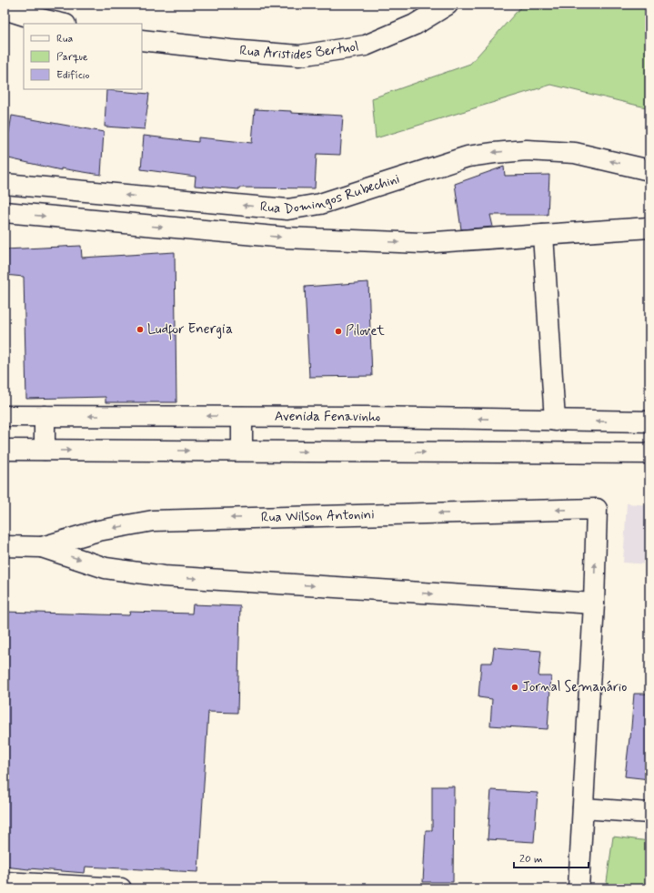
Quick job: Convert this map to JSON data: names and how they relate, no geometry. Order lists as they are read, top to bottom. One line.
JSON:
{"streets":{"street":["Rua Aristides Bertuol","Rua Domingos Rubechini","Avenida Fenavinho","Rua Wilson Antonini"]},"places":["Ludfor Energia","Pilovet","Jornal Semanário"],"legend":["Rua","Parque","Edifício"],"scale_bar":"20 m"}
